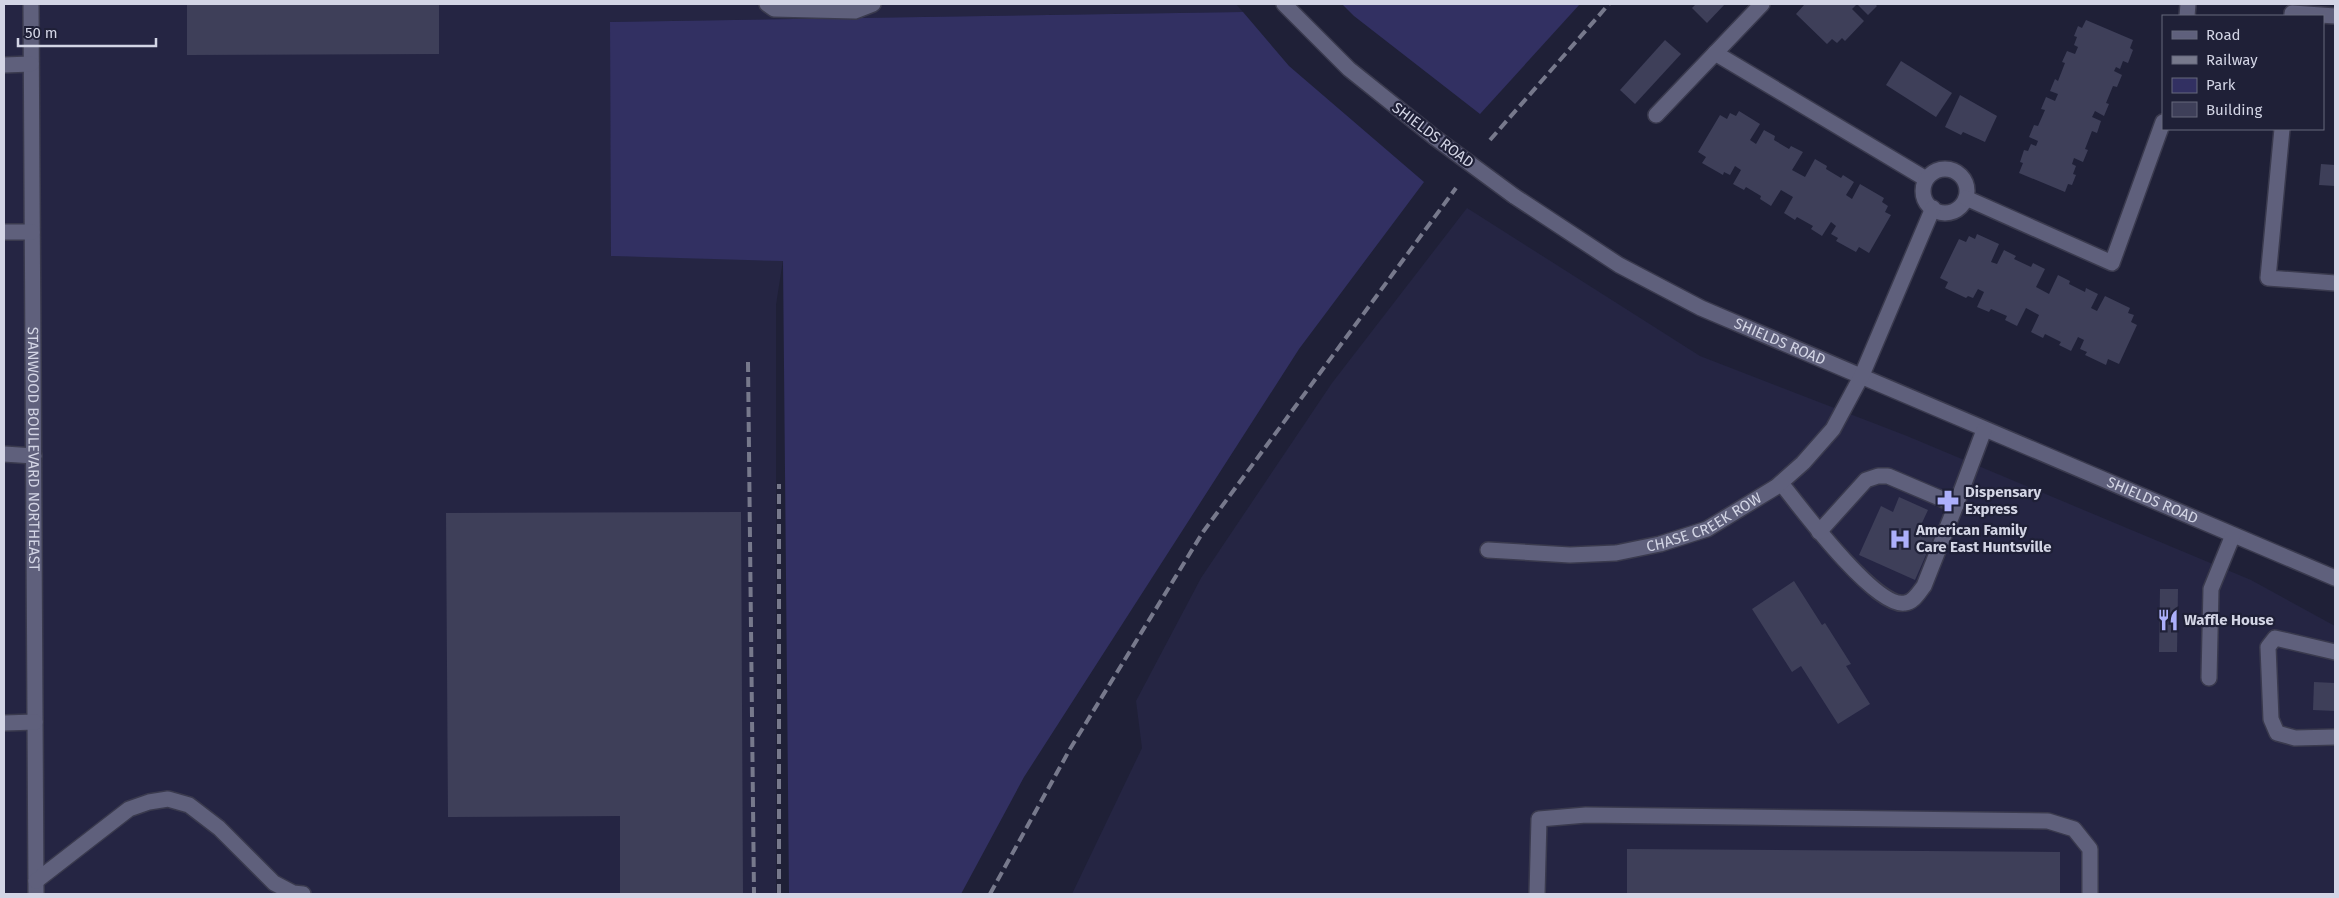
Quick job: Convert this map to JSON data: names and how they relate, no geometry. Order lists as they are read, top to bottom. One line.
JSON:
{"streets":{"street":["SHIELDS ROAD","STANWOOD BOULEVARD NORTHEAST","CHASE CREEK ROW"]},"crossings":[["SHIELDS ROAD","CHASE CREEK ROW"]],"places":{"pharmacy":["Dispensary Express"],"hospital":["American Family Care East Huntsville"],"restaurant":["Waffle House"]},"legend":["Road","Railway","Park","Building"],"scale_bar":"50 m"}
